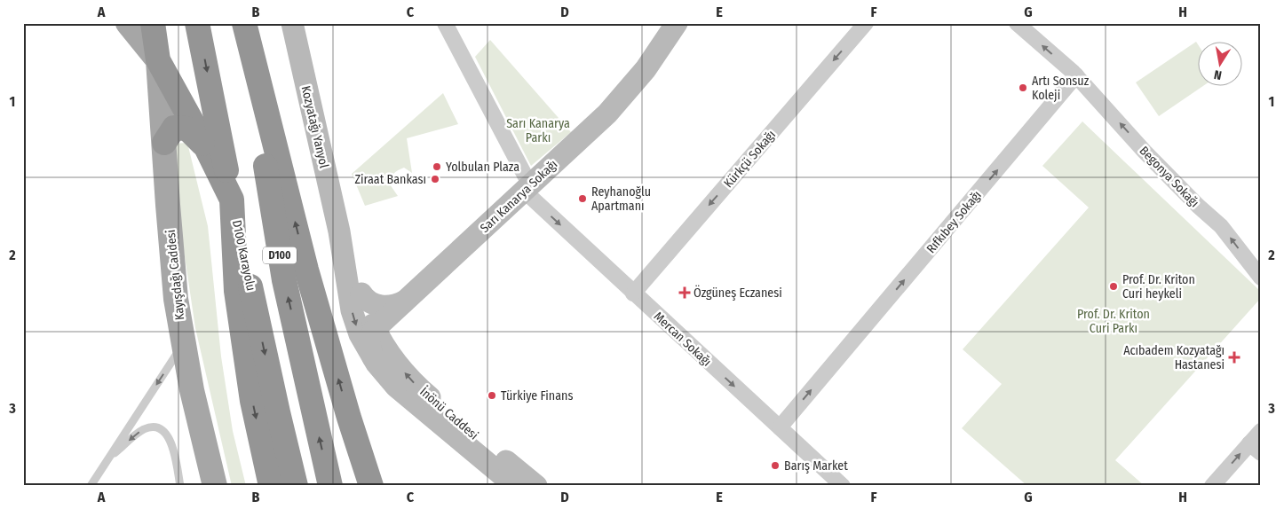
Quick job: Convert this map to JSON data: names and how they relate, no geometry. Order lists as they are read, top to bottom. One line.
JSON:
{"streets":{"highway":["D100 Karayolu","D100"],"main road":["Kozyatağı Yanyol","Sarı Kanarya Sokağı","Kayışdağı Caddesi","İnönü Caddesi"],"street":["Kürkçü Sokağı","Begonya Sokağı","Rıfkıbey Sokağı","Mercan Sokağı"]},"crossings":[["Kürkçü Sokağı","Mercan Sokağı"],["Begonya Sokağı","Rıfkıbey Sokağı"],["Sarı Kanarya Sokağı","Mercan Sokağı"],["Rıfkıbey Sokağı","Mercan Sokağı"],["D100 Karayolu","D100"],["D100","Kayışdağı Caddesi"]],"one_way":["Kürkçü Sokağı","Begonya Sokağı","Rıfkıbey Sokağı","Mercan Sokağı"],"parks":["Sarı Kanarya Parkı","Prof. Dr. Kriton Curi Parkı"],"places":{"other":["Artı Sonsuz Koleji","Yolbulan Plaza","Ziraat Bankası","Reyhanoğlu Apartmanı","Prof. Dr. Kriton Curi heykeli","Türkiye Finans","Barış Market"],"health":["Özgüneş Eczanesi","Acıbadem Kozyatağı Hastanesi"]},"north":"bottom","grid":{"columns":["A","B","C","D","E","F","G","H"],"rows":["1","2","3"]}}
